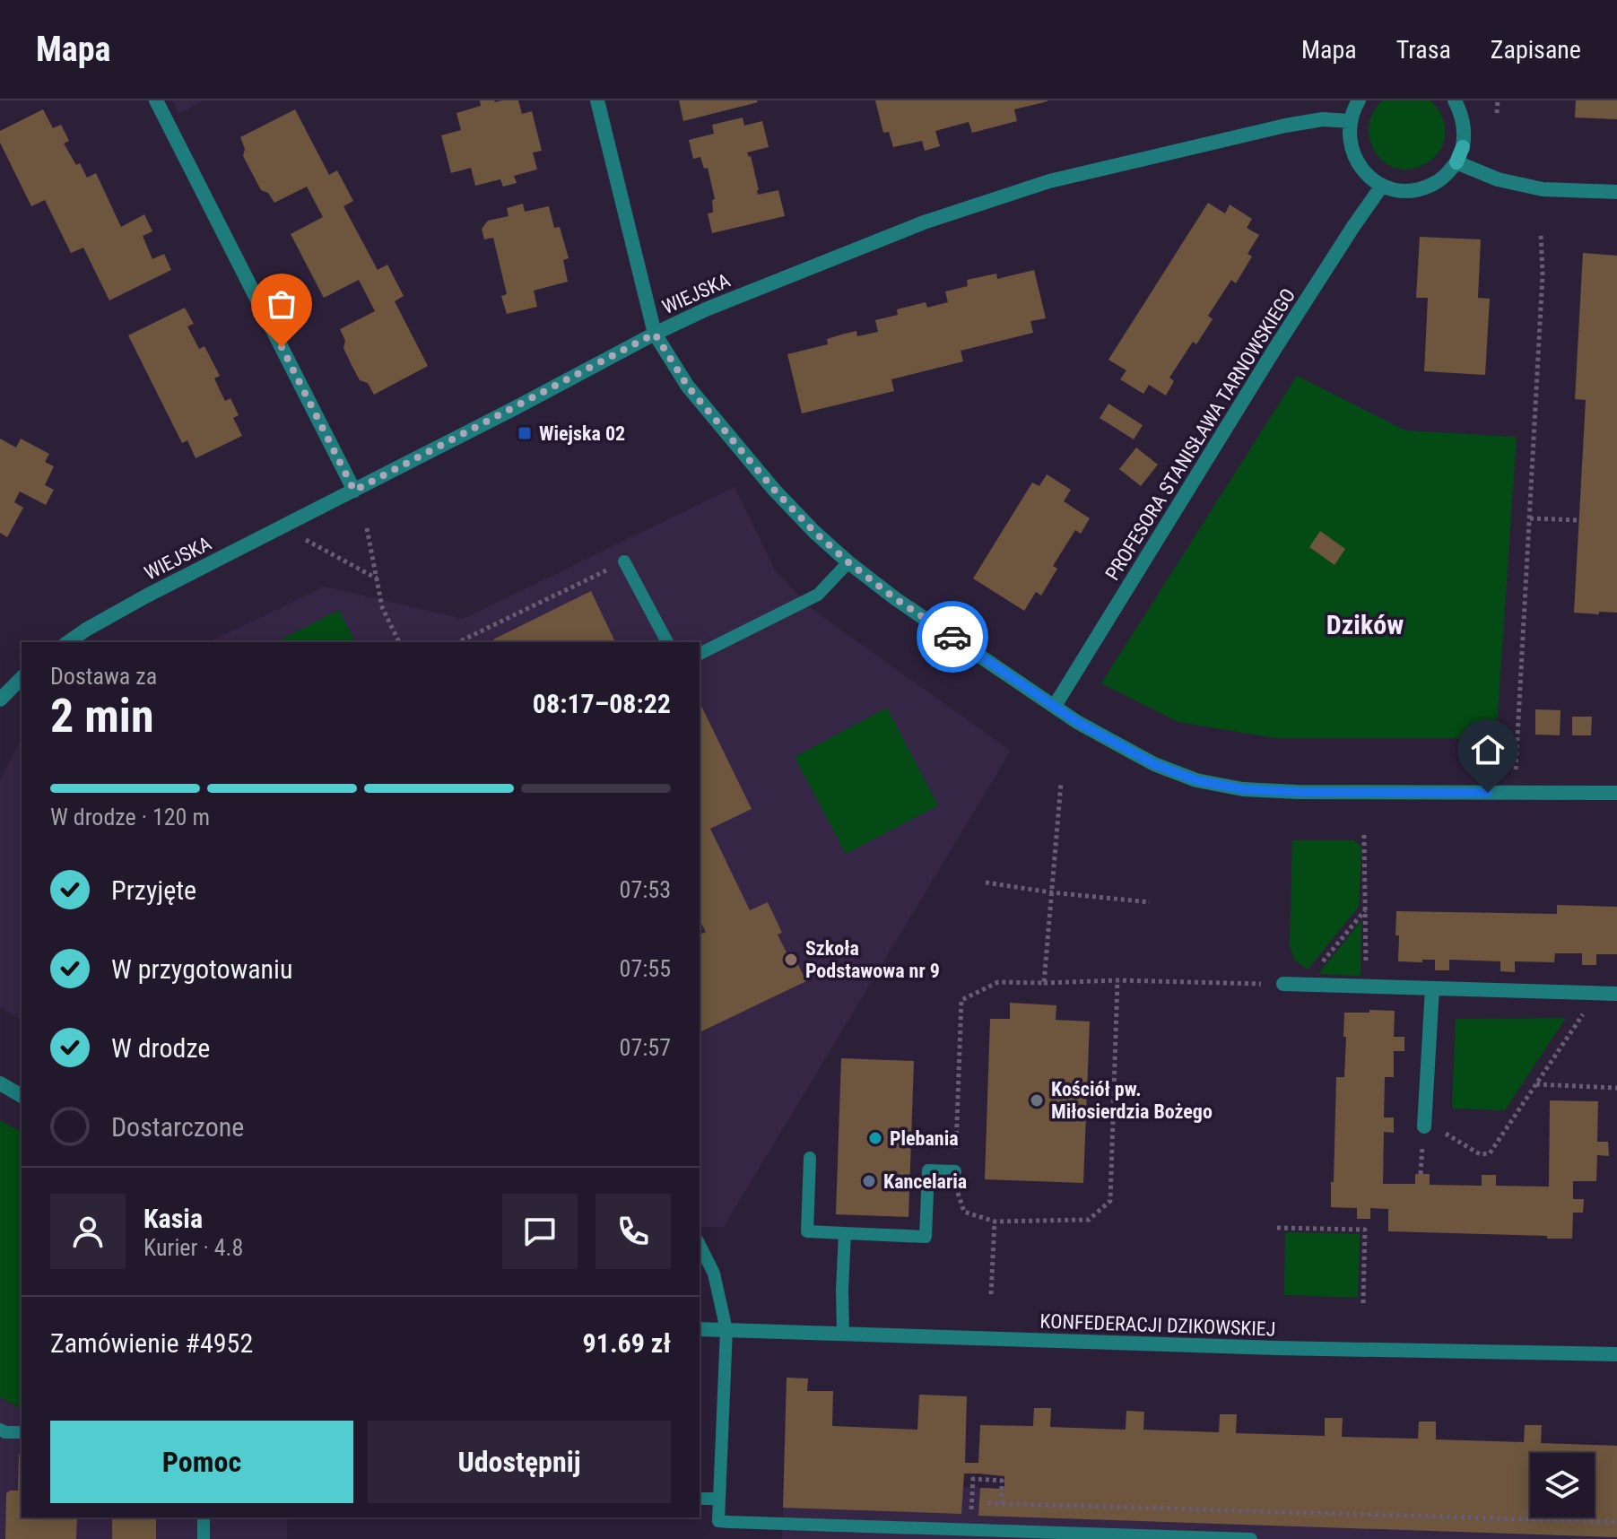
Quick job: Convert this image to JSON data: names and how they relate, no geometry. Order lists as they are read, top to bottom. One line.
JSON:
{"streets":{"street":["WIEJSKA","PROFESORA STANISŁAWA TARNOWSKIEGO","KONFEDERACJI DZIKOWSKIEJ"]},"districts":["Dzików"],"places":{"transit":["Wiejska 02"],"other":["Szkoła Podstawowa nr 9","Kościół pw. Miłosierdzia Bożego","Plebania","Kancelaria"]},"page":{"header":"Mapa","nav":["Mapa","Trasa","Zapisane"],"heading":["2 min","Dostawa za","08:17–08:22"],"panel":["Kasia","Kurier · 4.8","Zamówienie #4952","91.69 zł"],"bar":"W drodze · 120 m","list":[["Przyjęte","07:53"],["W przygotowaniu","07:55"],["W drodze","07:57"],"Dostarczone"],"buttons":["Pomoc","Udostępnij"]}}
